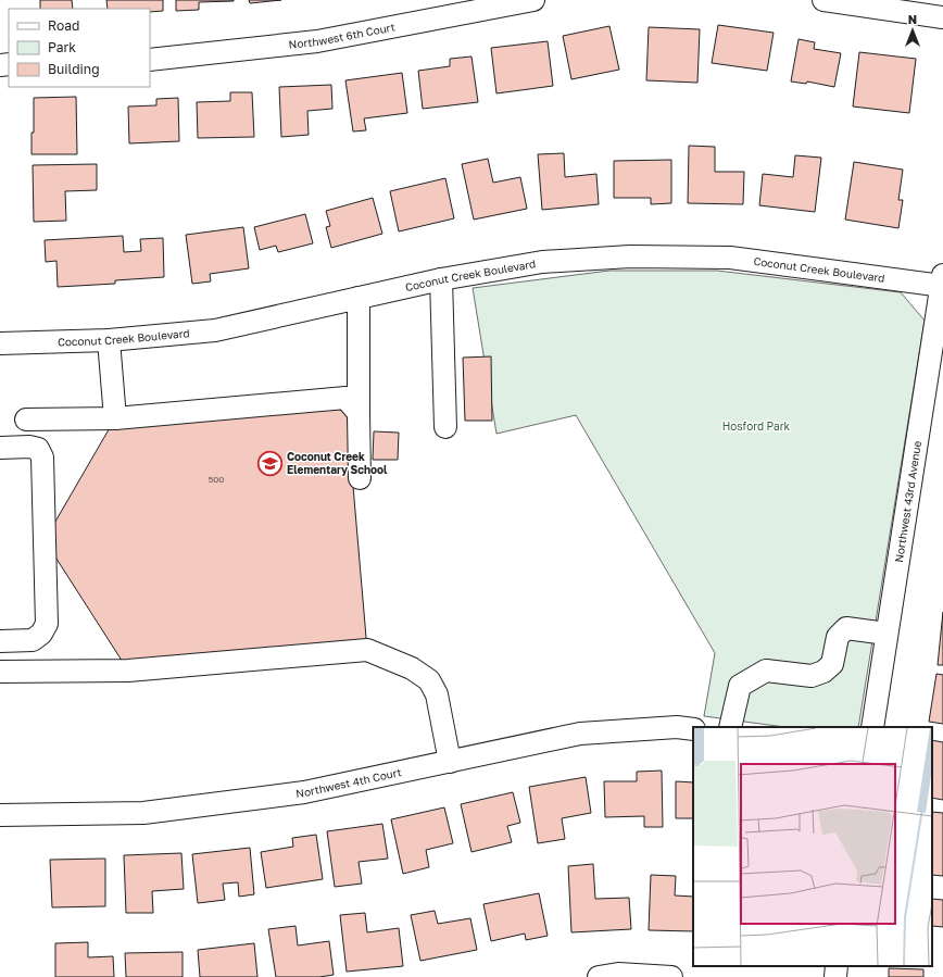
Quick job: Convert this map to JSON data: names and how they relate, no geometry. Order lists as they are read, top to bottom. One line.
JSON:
{"streets":{"street":["Northwest 6th Court","Coconut Creek Boulevard","Northwest 43rd Avenue","Northwest 4th Court"]},"crossings":[["Coconut Creek Boulevard","Northwest 43rd Avenue"]],"parks":["Hosford Park"],"places":{"school or university":["Coconut Creek Elementary School"]},"house_numbers":["500"],"legend":["Road","Park","Building"],"north":"top"}
